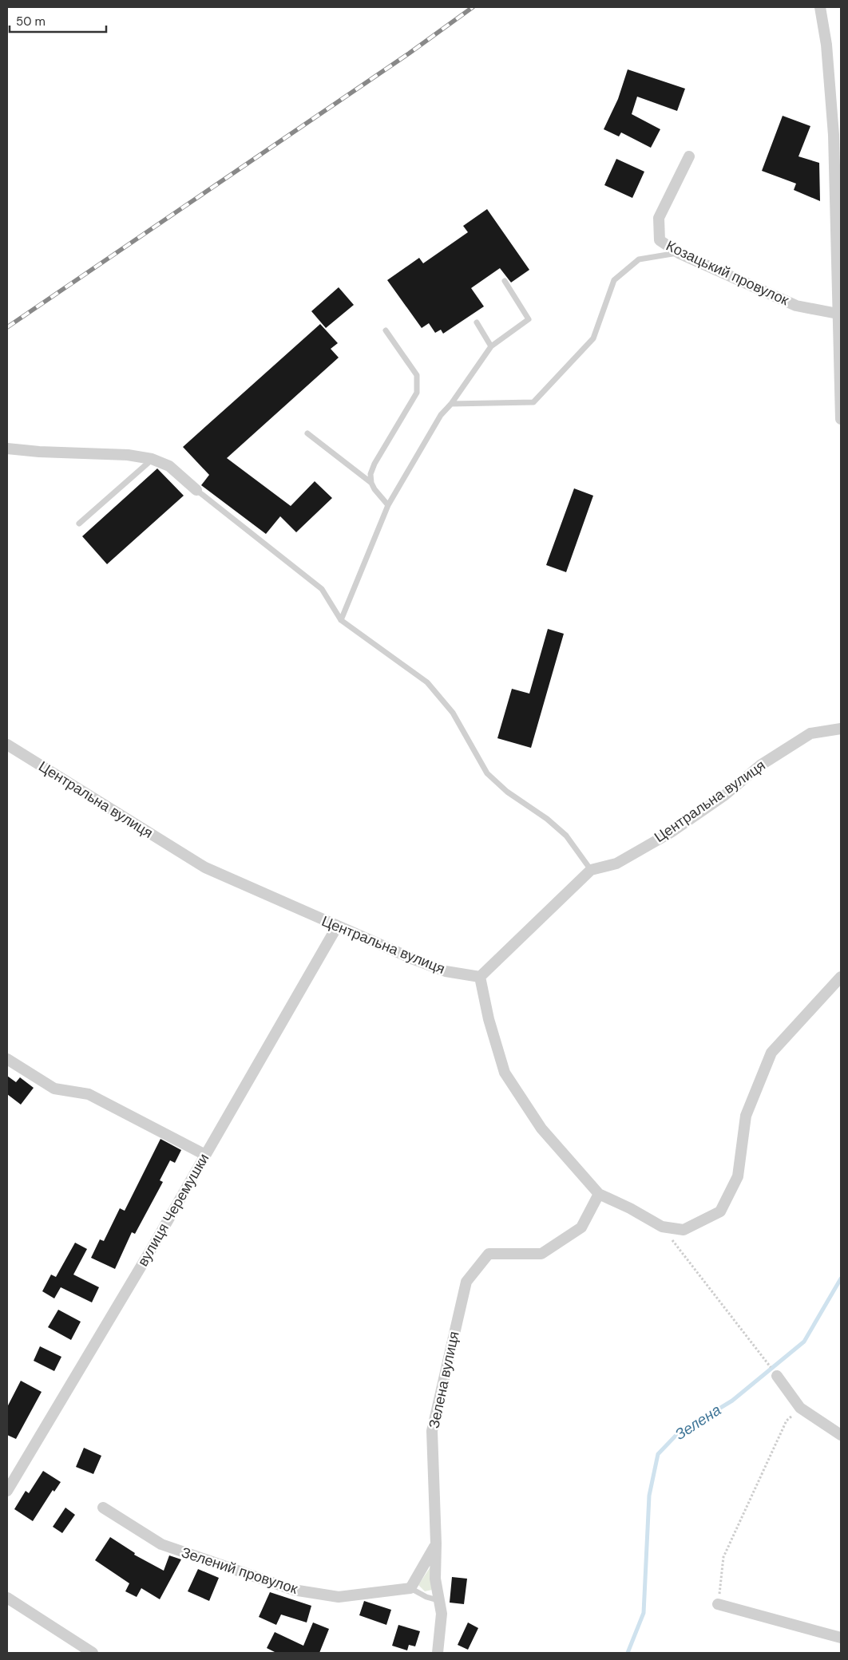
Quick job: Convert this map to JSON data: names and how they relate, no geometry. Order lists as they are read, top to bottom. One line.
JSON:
{"streets":{"street":["Козацький провулок","Центральна вулиця","вулиця Черемушки","Зелена вулиця","Зелений провулок"]},"crossings":[["Центральна вулиця","вулиця Черемушки"]],"water":["Зелена"],"scale_bar":"50 m"}
